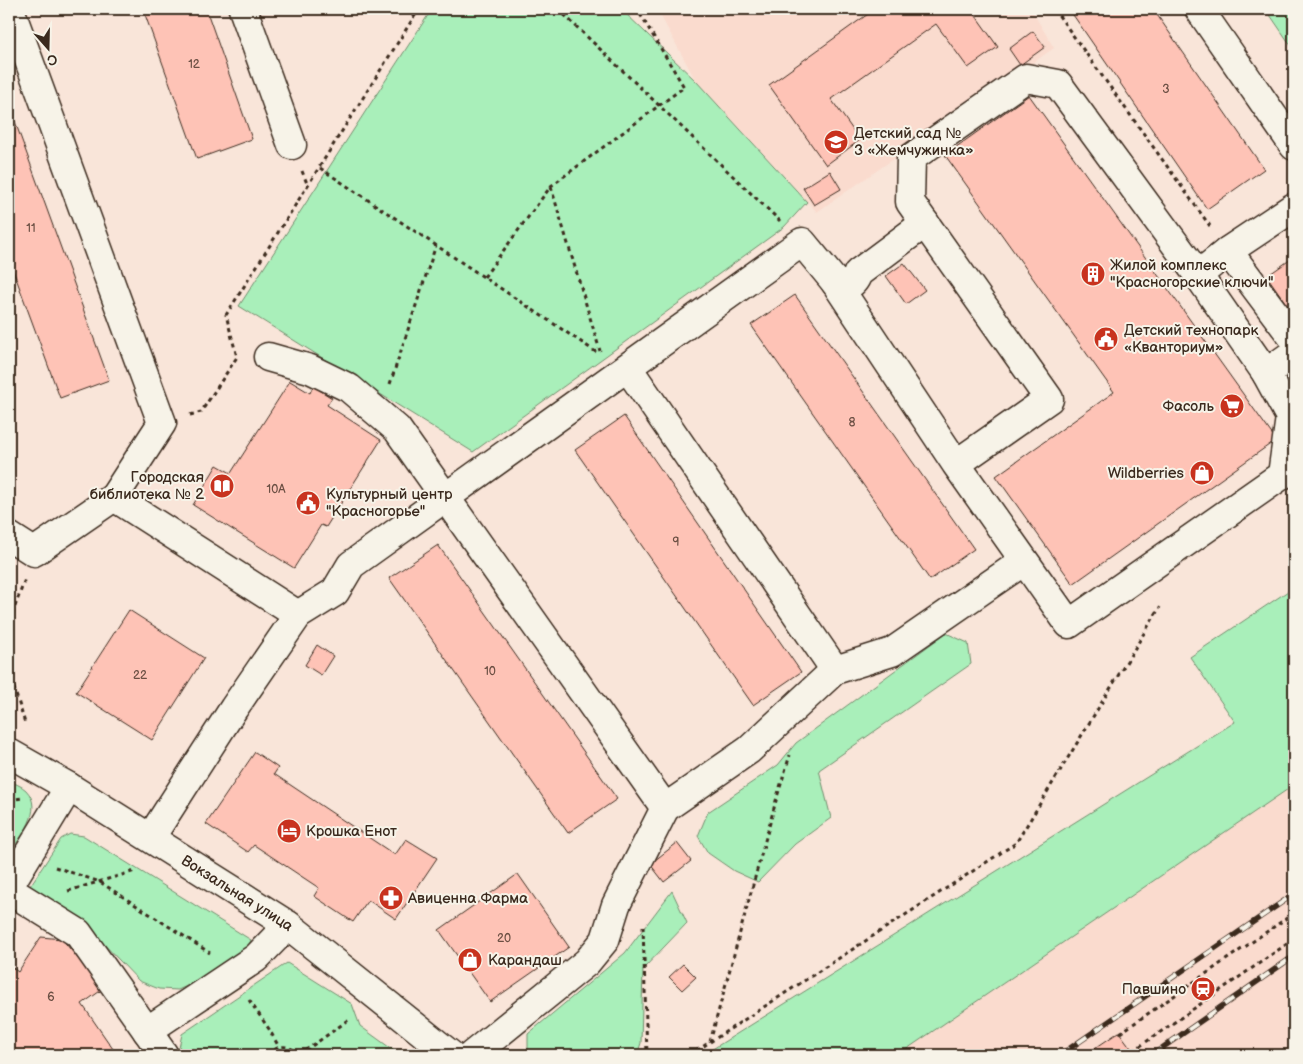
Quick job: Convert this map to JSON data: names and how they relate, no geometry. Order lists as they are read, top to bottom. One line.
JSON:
{"streets":{"street":["Вокзальная улица"]},"places":{"school or university":["Детский сад № 3 «Жемчужинка»"],"building":["Жилой комплекс \"Красногорские ключи\""],"public building":["Детский технопарк «Кванториум»","Культурный центр \"Красногорье\""],"supermarket":["Фасоль"],"shop":["Wildberries","Карандаш"],"library":["Городская библиотека № 2"],"hotel":["Крошка Енот"],"pharmacy":["Авиценна Фарма"],"station":["Павшино"]},"house_numbers":["12","3","11","8","10А","9","10","22","20","6"],"north":"bottom"}
